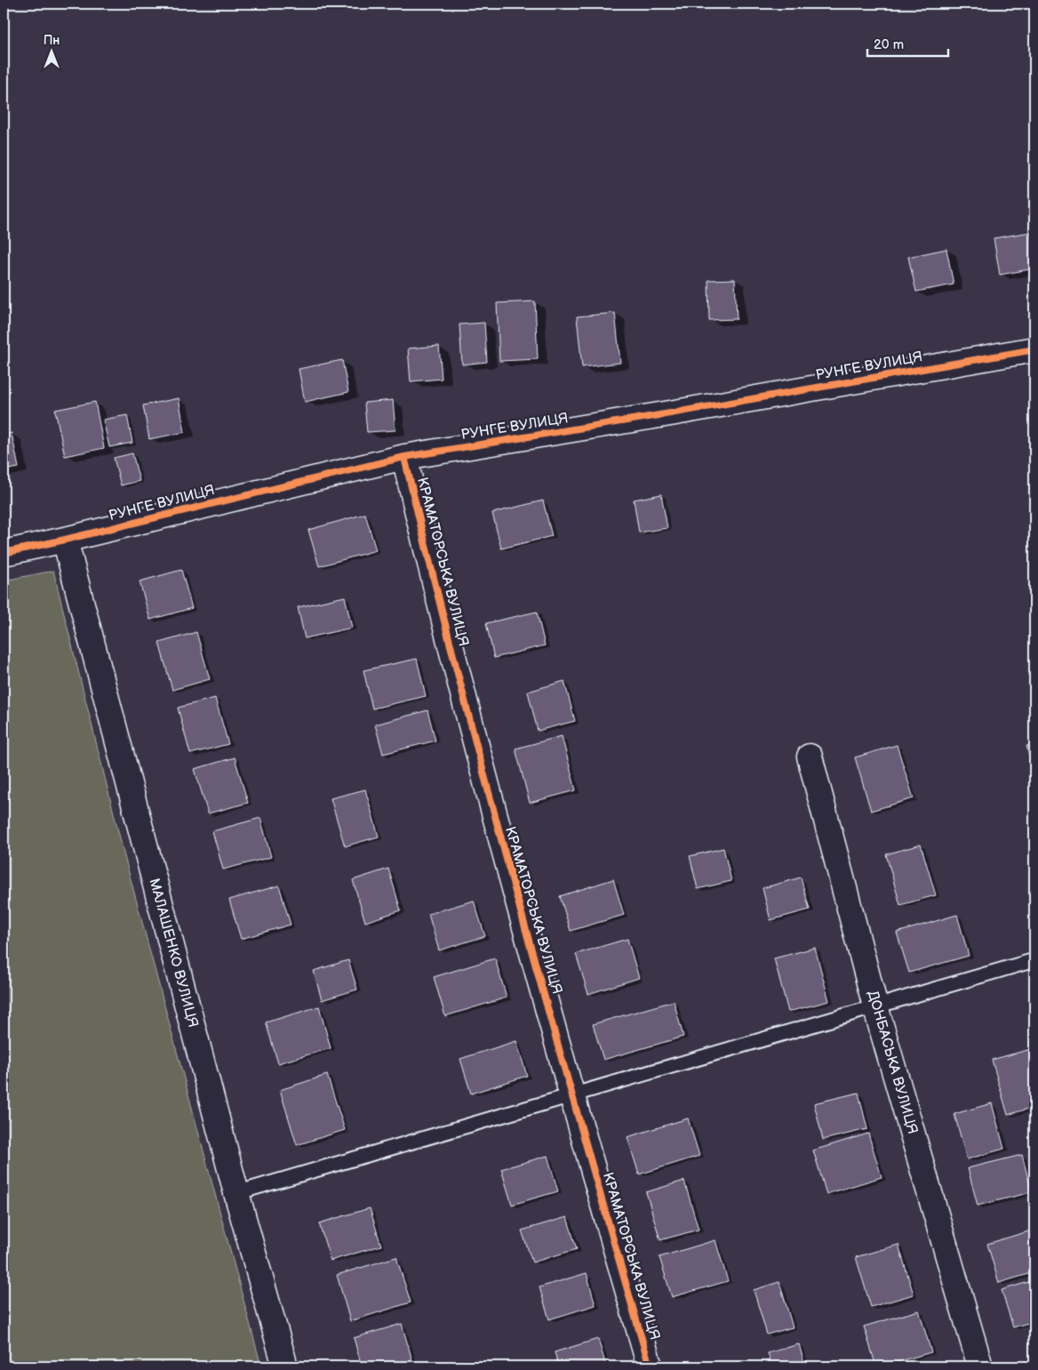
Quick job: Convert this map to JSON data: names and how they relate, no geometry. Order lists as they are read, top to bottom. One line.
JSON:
{"streets":{"street":["РУНГЕ ВУЛИЦЯ","КРАМАТОРСЬКА ВУЛИЦЯ","МАЛАШЕНКО ВУЛИЦЯ","ДОНБАСЬКА ВУЛИЦЯ"]},"crossings":[["РУНГЕ ВУЛИЦЯ","КРАМАТОРСЬКА ВУЛИЦЯ"],["РУНГЕ ВУЛИЦЯ","МАЛАШЕНКО ВУЛИЦЯ"]],"scale_bar":"20 m","north":"top"}
